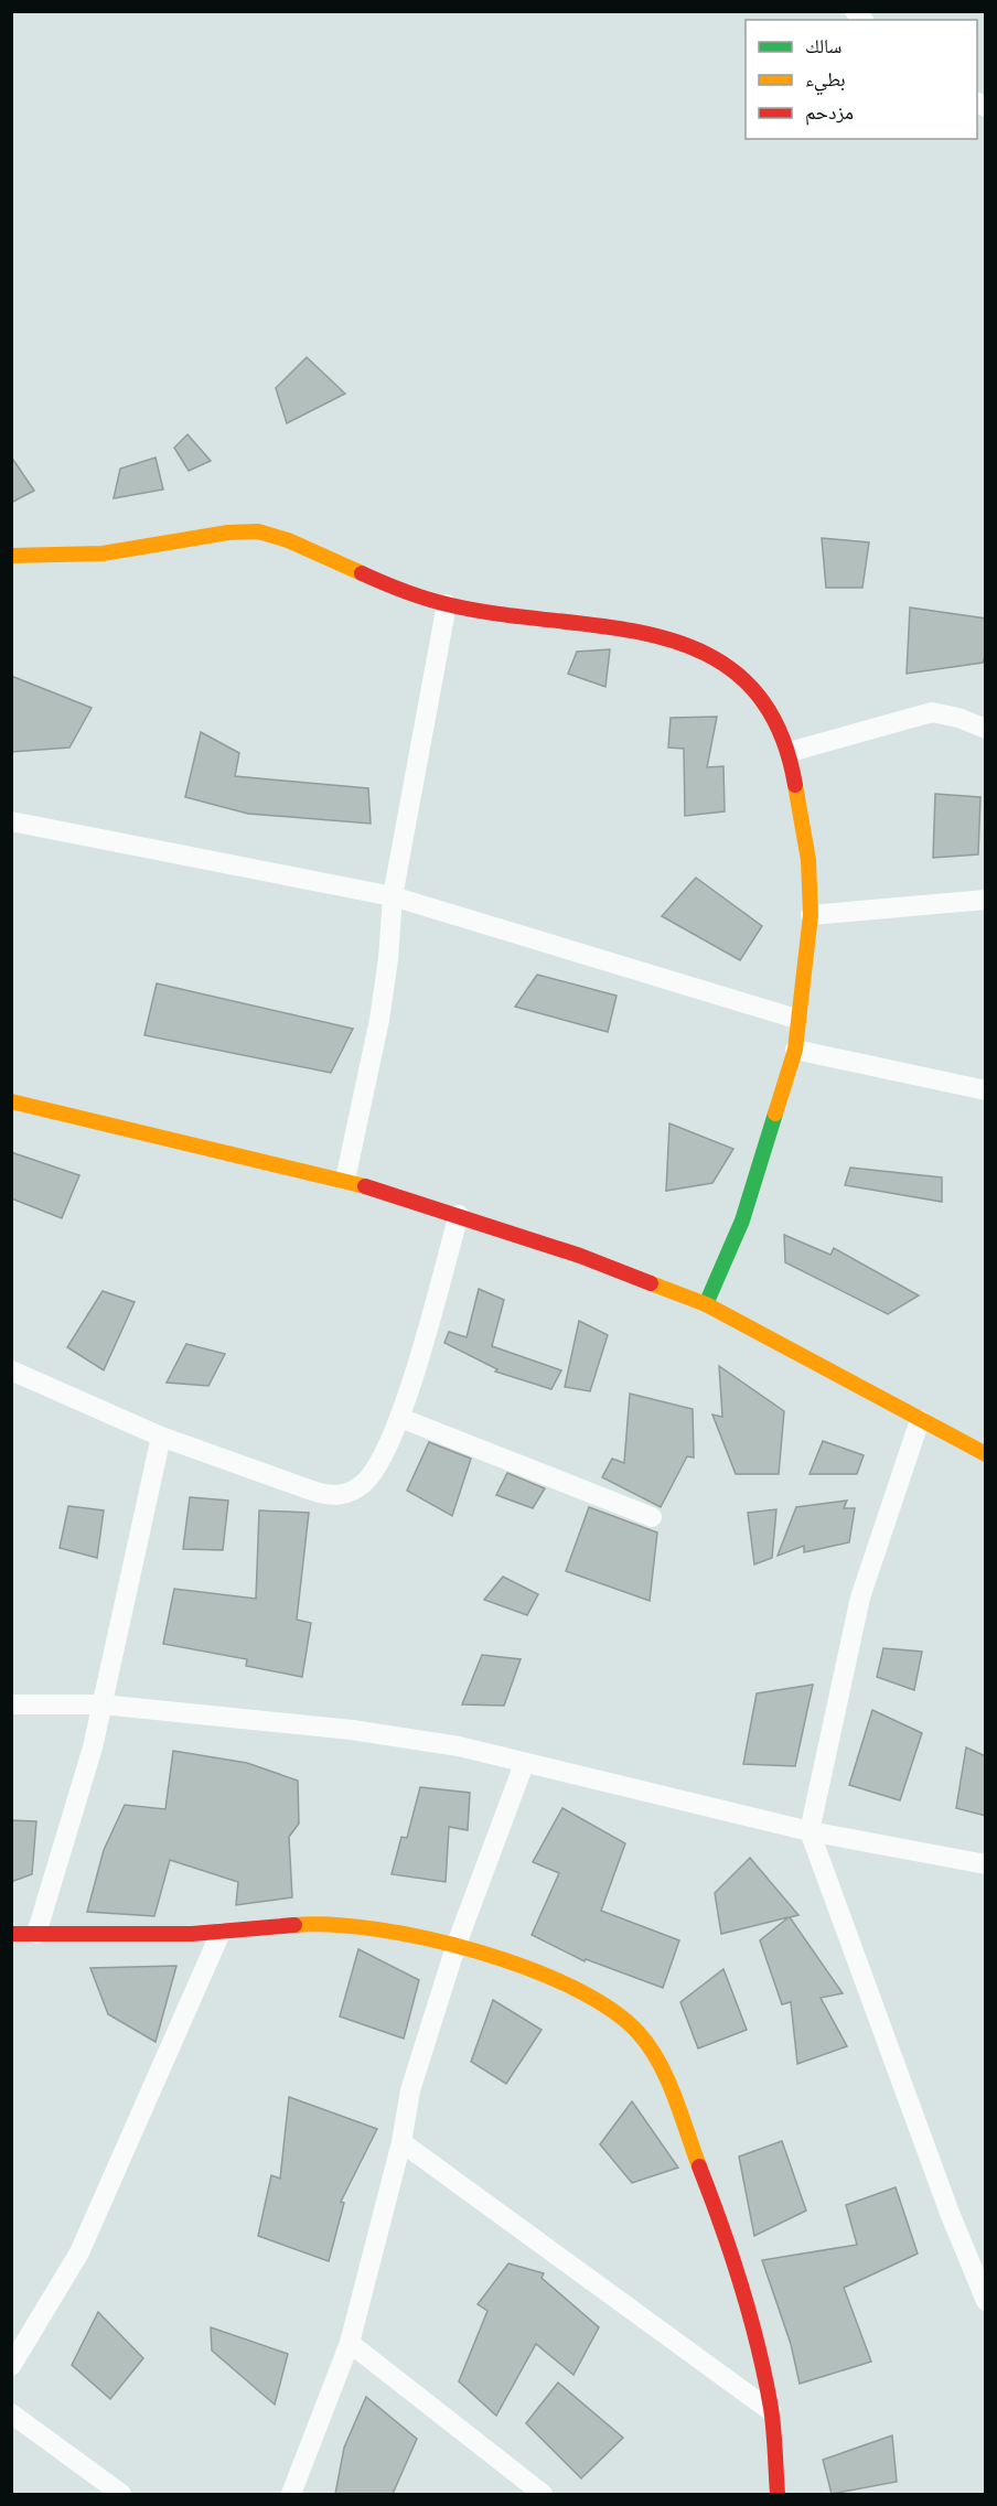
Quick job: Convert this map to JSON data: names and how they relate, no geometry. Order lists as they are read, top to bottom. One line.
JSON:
{"legend":["سالك","بطيء","مزدحم"]}
